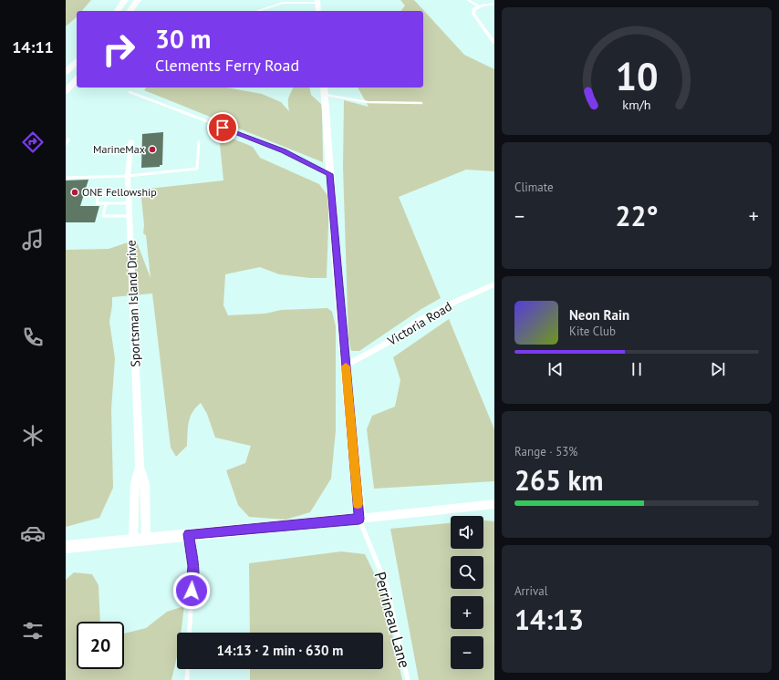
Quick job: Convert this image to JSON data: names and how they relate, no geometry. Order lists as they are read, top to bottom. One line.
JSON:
{"streets":{"street":["Sportsman Island Drive","Victoria Road"],"lane":["Perrineau Lane"]},"places":["MarineMax","ONE Fellowship"],"page":{"tabs":"14:11","turn":["30 m","Clements Ferry Road"],"tile":["Climate",["Range · 53%","265 km"],["Arrival","14:13"]],"heat":["−","22°","+"],"song":["Neon Rain","Kite Club"],"map_buttons":["+","−"],"limit":"20","trip":"14:13 · 2 min · 630 m","gauge":["10","km/h"]}}
